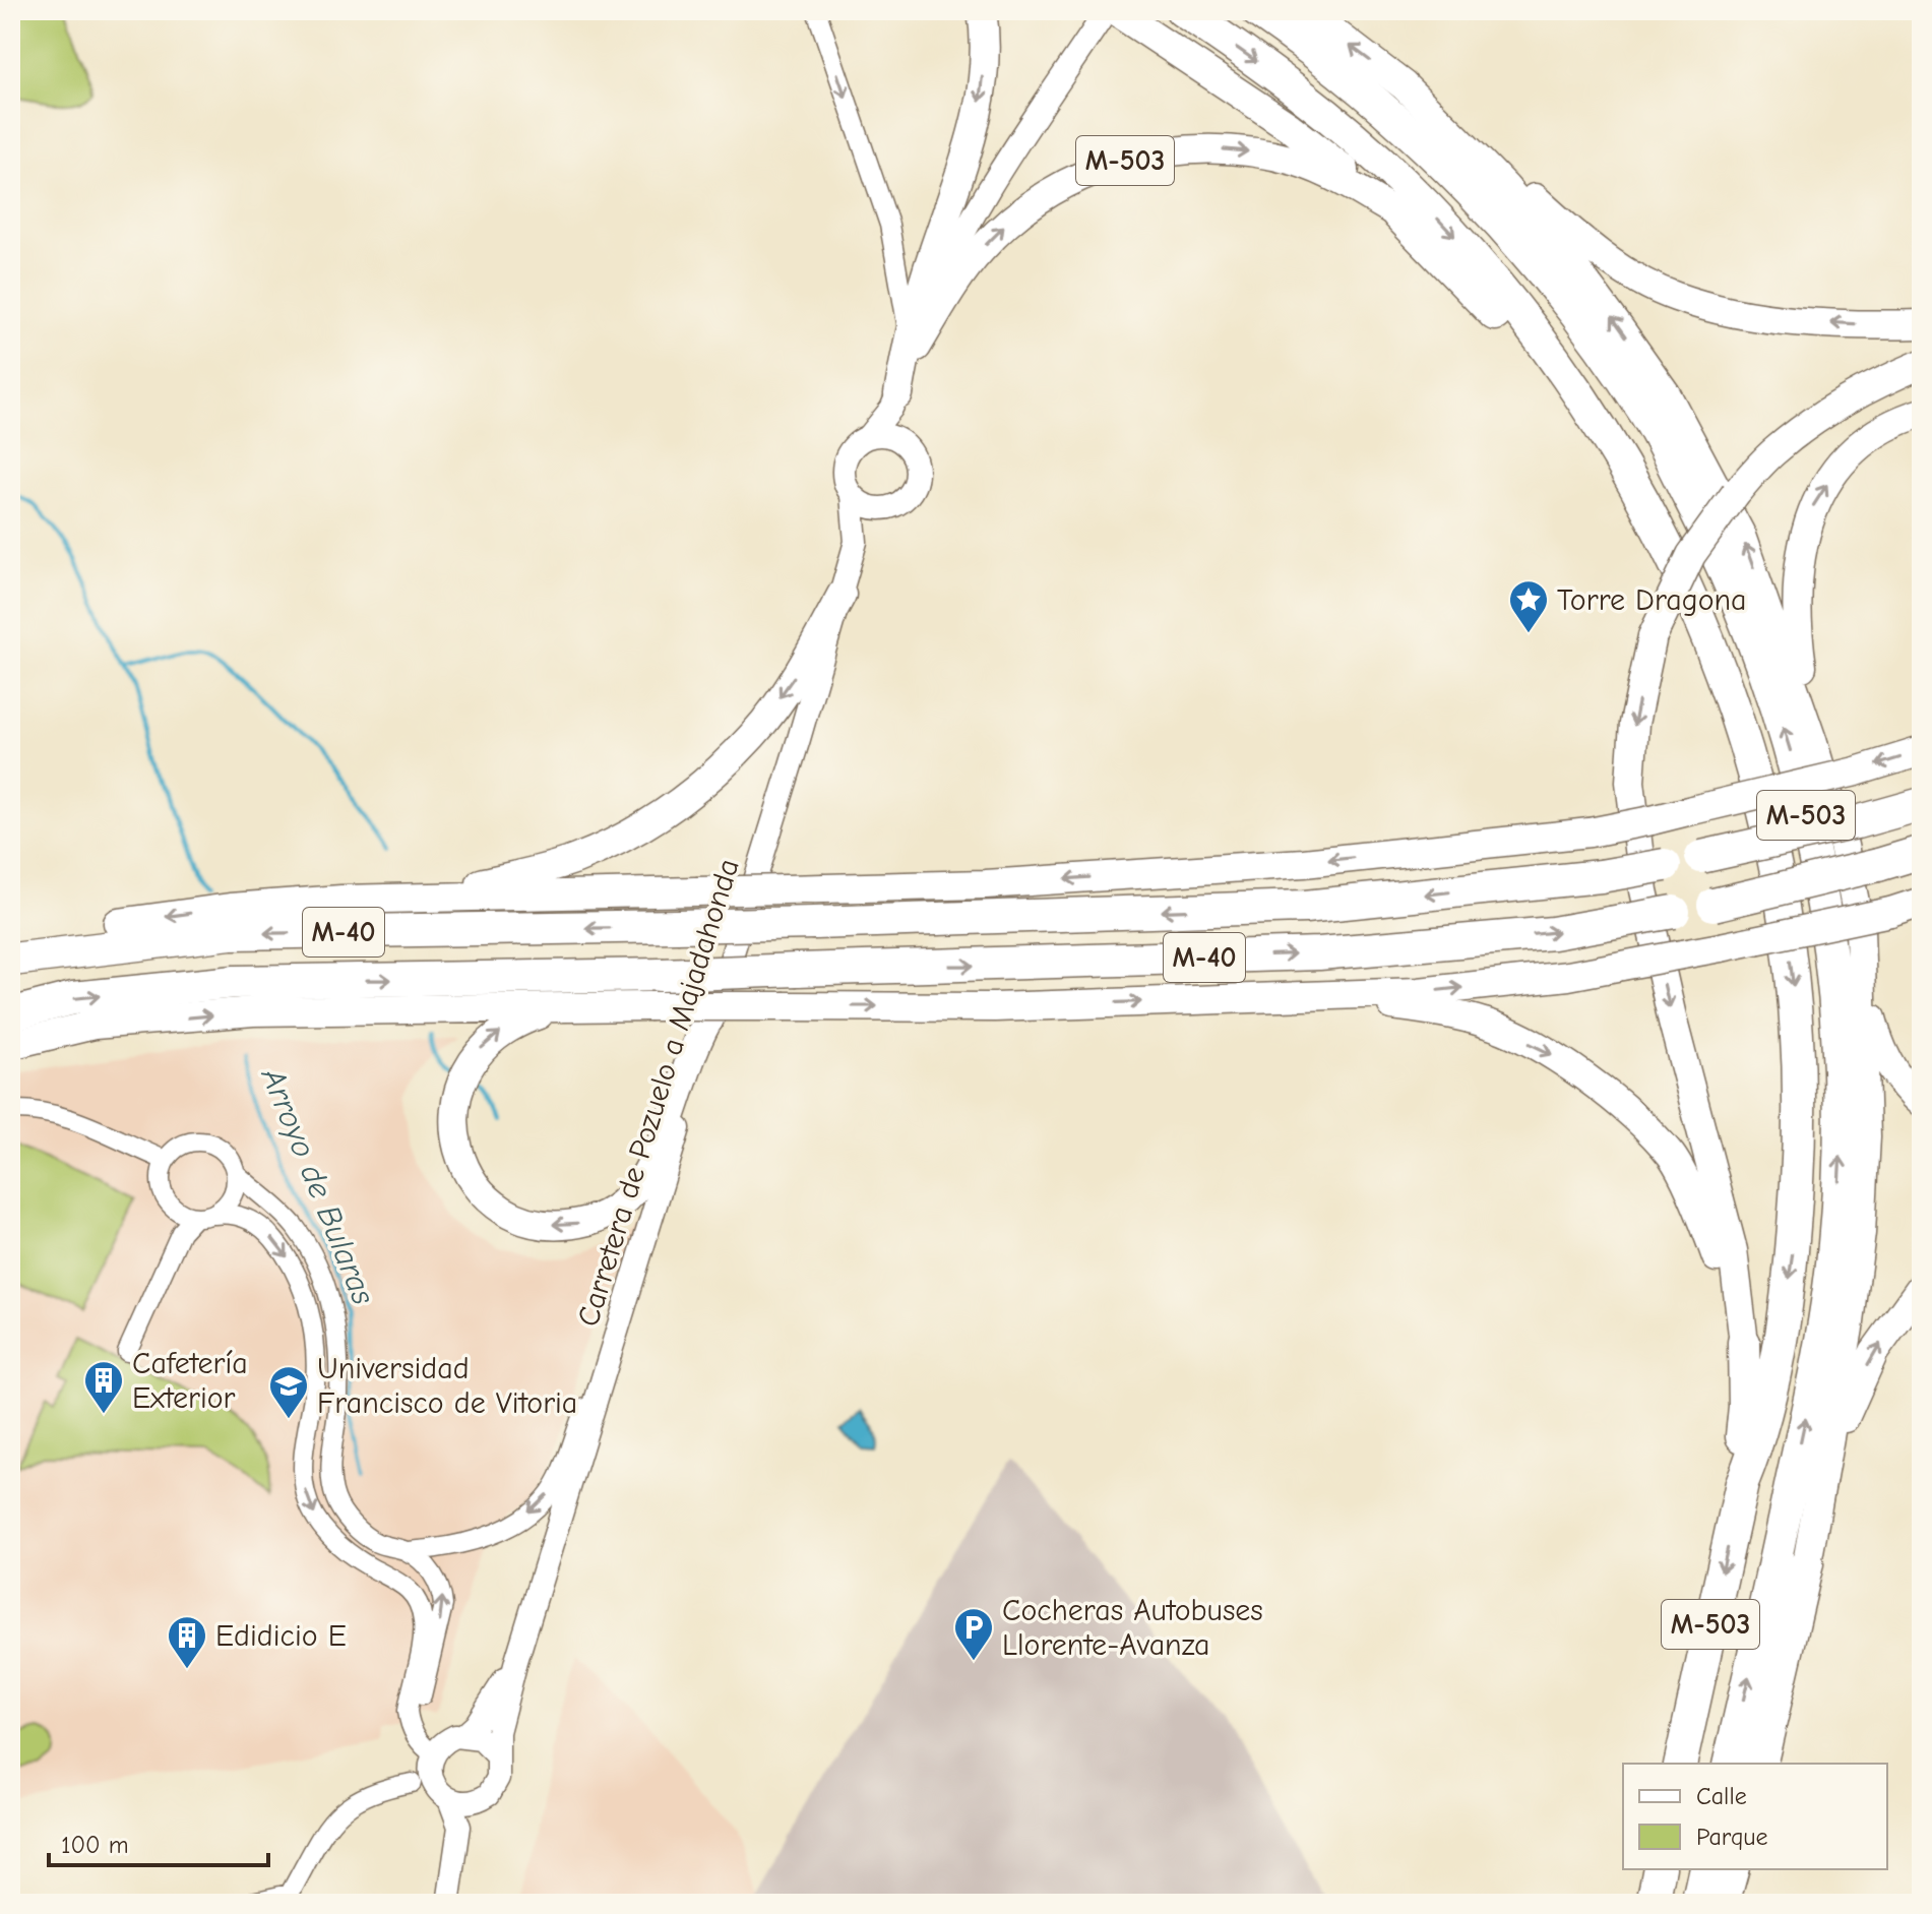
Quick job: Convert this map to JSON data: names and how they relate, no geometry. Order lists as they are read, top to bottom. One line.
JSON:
{"streets":{"highway":["M-503","M-40"],"street":["Carretera de Pozuelo a Majadahonda"]},"water":["Arroyo de Bularas"],"places":{"place":["Torre Dragona"],"building":["Cafetería Exterior","Edidicio E"],"school or university":["Universidad Francisco de Vitoria"],"parking":["Cocheras Autobuses Llorente-Avanza"]},"legend":["Calle","Parque"],"scale_bar":"100 m"}
